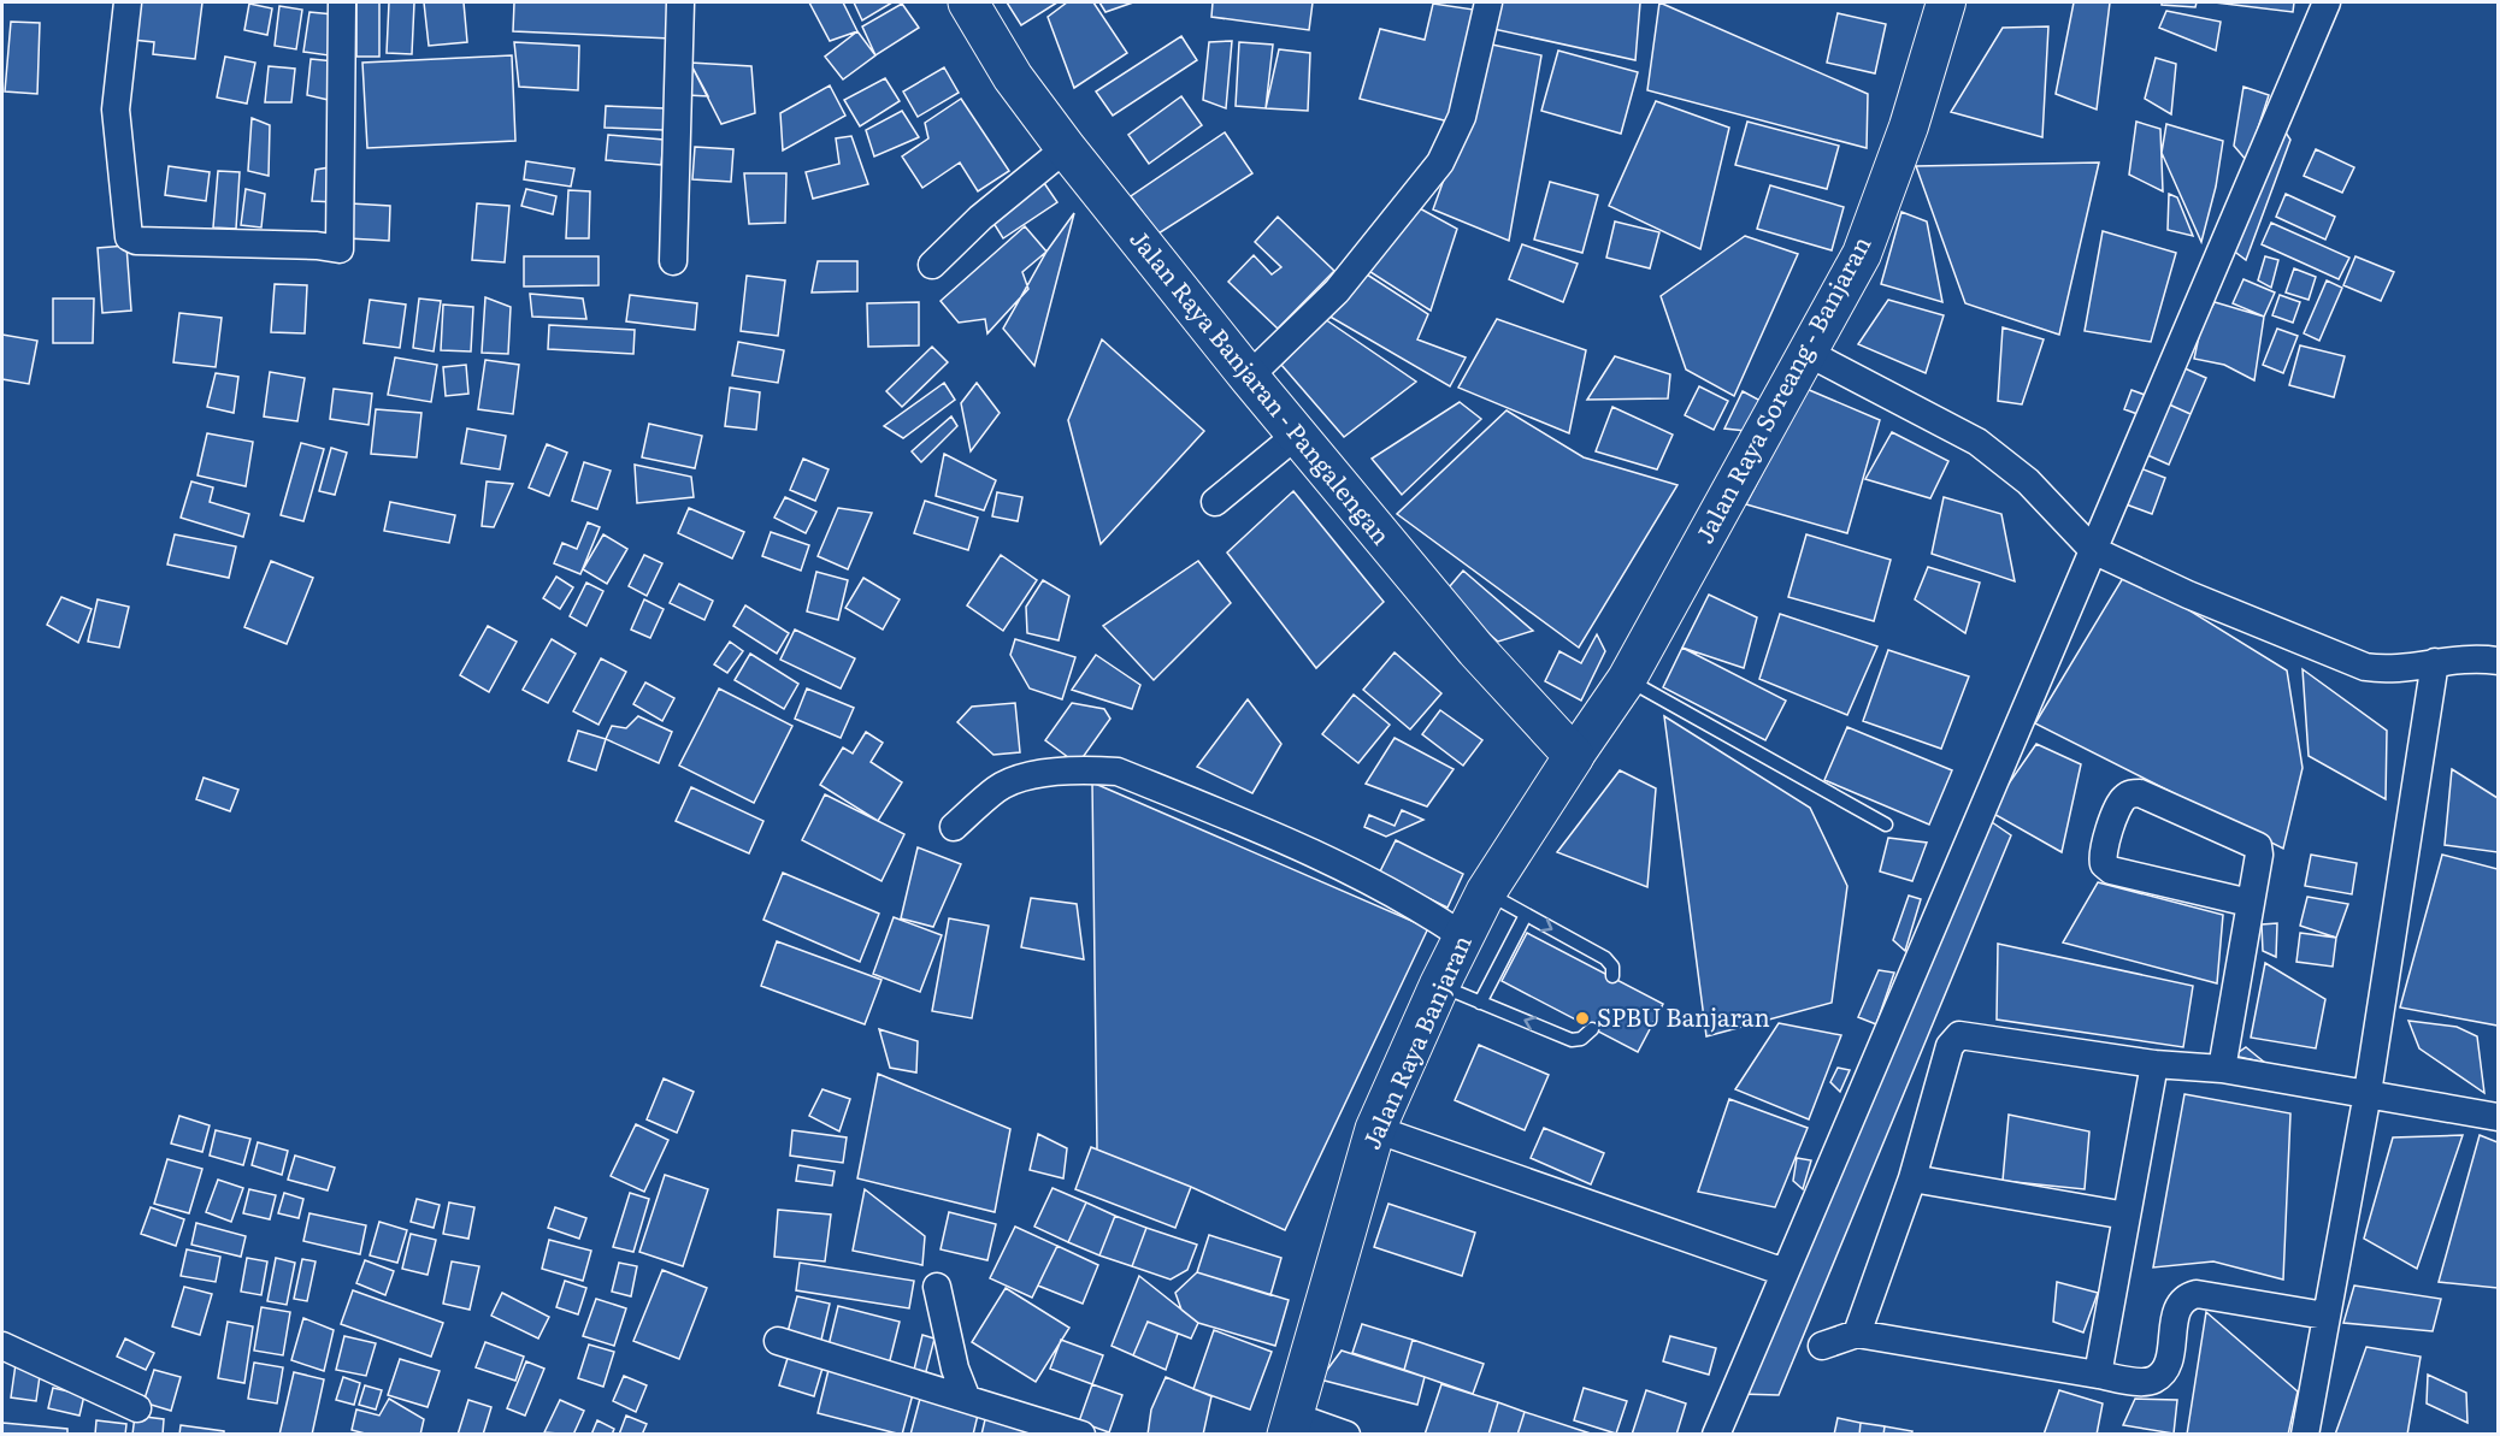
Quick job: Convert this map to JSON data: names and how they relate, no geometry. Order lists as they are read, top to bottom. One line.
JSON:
{"streets":{"main road":["Jalan Raya Banjaran - Pangalengan","Jalan Raya Soreang - Banjaran","Jalan Raya Banjaran"]},"crossings":[["Jalan Raya Banjaran - Pangalengan","Jalan Raya Soreang - Banjaran"],["Jalan Raya Banjaran - Pangalengan","Jalan Raya Banjaran"],["Jalan Raya Soreang - Banjaran","Jalan Raya Banjaran"]],"places":["SPBU Banjaran"]}
